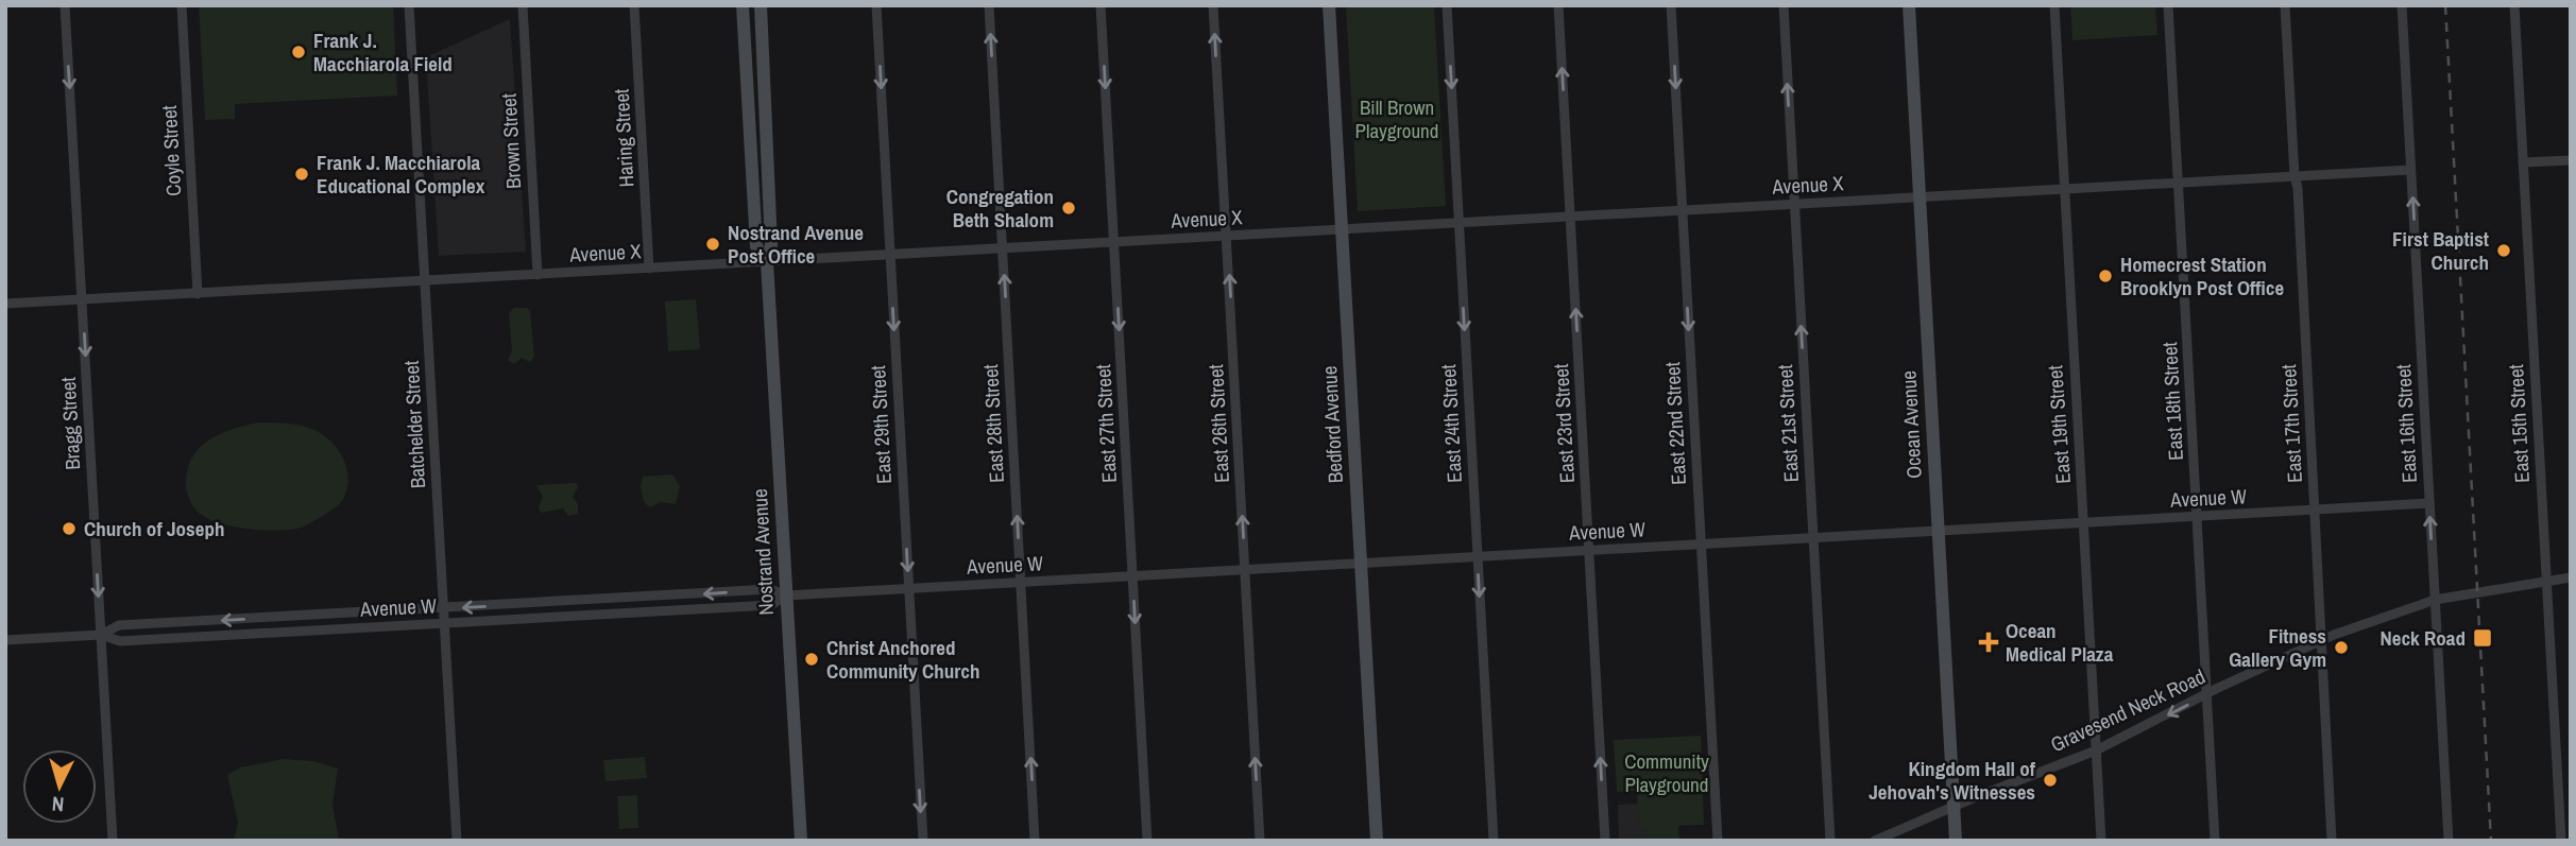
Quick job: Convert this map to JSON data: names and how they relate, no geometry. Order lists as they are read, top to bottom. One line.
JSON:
{"streets":{"main road":["Bedford Avenue","Ocean Avenue","Nostrand Avenue"],"street":["Haring Street","Brown Street","Coyle Street","Avenue X","East 18th Street","Bragg Street","East 28th Street","East 27th Street","East 26th Street","East 24th Street","East 23rd Street","East 22nd Street","East 21st Street","East 17th Street","East 16th Street","East 15th Street","Batchelder Street","East 29th Street","East 19th Street","Avenue W","Gravesend Neck Road"]},"crossings":[["Haring Street","Avenue X"],["Brown Street","Avenue X"],["Coyle Street","Avenue X"],["Avenue X","East 18th Street"],["Avenue X","Bragg Street"],["Avenue X","East 28th Street"],["Avenue X","East 27th Street"],["Avenue X","East 26th Street"],["Avenue X","East 24th Street"],["Avenue X","East 23rd Street"],["Avenue X","East 22nd Street"],["Avenue X","East 21st Street"],["Avenue X","East 17th Street"],["Avenue X","East 16th Street"],["Avenue X","Batchelder Street"],["Avenue X","East 29th Street"],["Avenue X","Bedford Avenue"],["Avenue X","Ocean Avenue"],["Avenue X","East 19th Street"],["Avenue X","Nostrand Avenue"],["East 18th Street","Avenue W"],["East 18th Street","Gravesend Neck Road"],["Bragg Street","Avenue W"],["East 28th Street","Avenue W"],["East 27th Street","Avenue W"],["East 26th Street","Avenue W"],["East 24th Street","Avenue W"],["East 23rd Street","Avenue W"],["East 22nd Street","Avenue W"],["East 21st Street","Avenue W"],["East 17th Street","Avenue W"],["East 17th Street","Gravesend Neck Road"],["East 16th Street","Avenue W"],["East 16th Street","Gravesend Neck Road"],["East 15th Street","Gravesend Neck Road"],["Batchelder Street","Avenue W"],["East 29th Street","Avenue W"],["Bedford Avenue","Avenue W"],["Ocean Avenue","Avenue W"],["Ocean Avenue","Gravesend Neck Road"],["East 19th Street","Avenue W"],["East 19th Street","Gravesend Neck Road"],["Avenue W","Nostrand Avenue"]],"one_way":["Bragg Street","East 28th Street","East 27th Street","East 26th Street","East 24th Street","East 23rd Street","East 22nd Street","East 21st Street","East 16th Street","East 29th Street"],"parks":["Bill Brown Playground","Community Playground"],"places":{"other":["Frank J. Macchiarola Field","Frank J. Macchiarola Educational Complex","Congregation Beth Shalom","Nostrand Avenue Post Office","First Baptist Church","Homecrest Station Brooklyn Post Office","Church of Joseph","Fitness Gallery Gym","Christ Anchored Community Church","Kingdom Hall of Jehovah's Witnesses"],"transit":["Neck Road"],"health":["Ocean Medical Plaza"]},"north":"bottom"}
